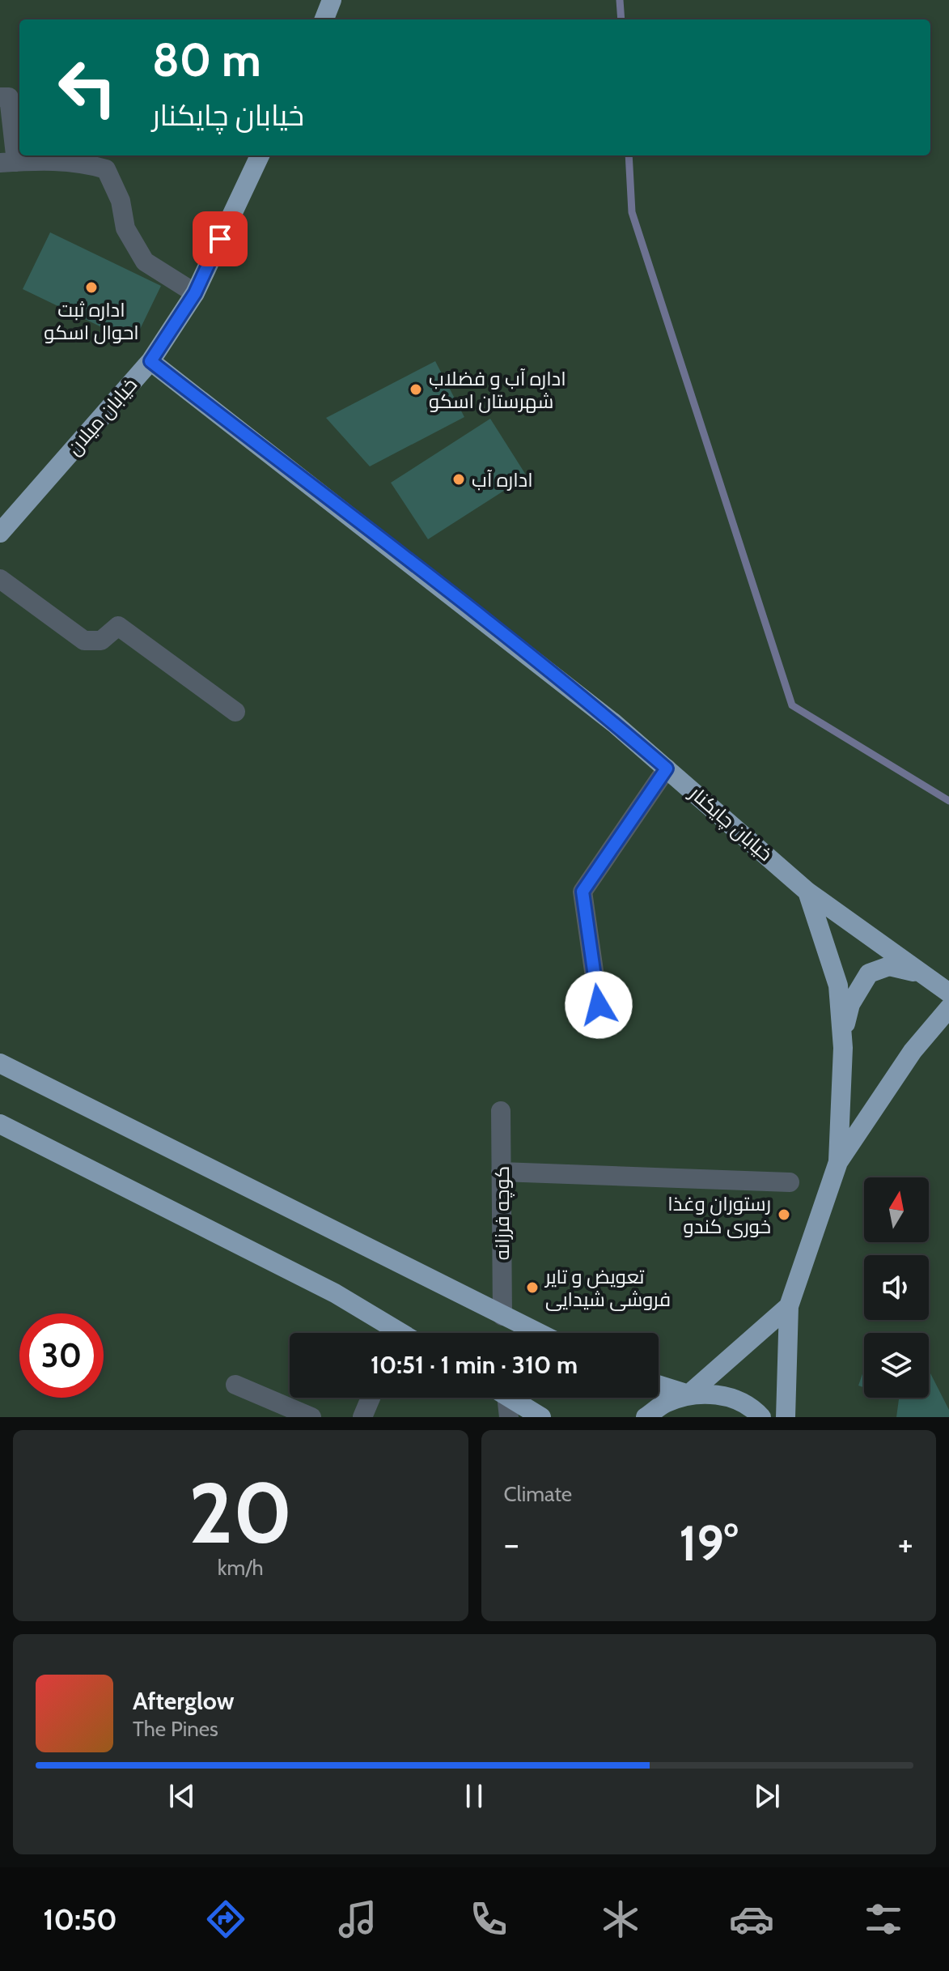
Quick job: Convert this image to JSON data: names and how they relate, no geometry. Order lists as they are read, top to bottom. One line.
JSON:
{"streets":{"main road":["خیابان میلان","خیابان چایکنار"],"street":["کوچه فرزانه"]},"crossings":[["خیابان میلان","خیابان چایکنار"]],"places":["اداره ثبت احوال اسکو","اداره آب و فضلاب شهرستان اسکو","اداره آب","رستوران وغذا خوری کندو","تعویض و تایر فروشی شیدایی"],"north":"top","page":{"turn":["80 m","خیابان چایکنار"],"limit":"30","trip":"10:51 · 1 min · 310 m","tile":[["20","km/h"],"Climate"],"heat":["−","19°","+"],"song":["Afterglow","The Pines"],"tabs":"10:50"}}
